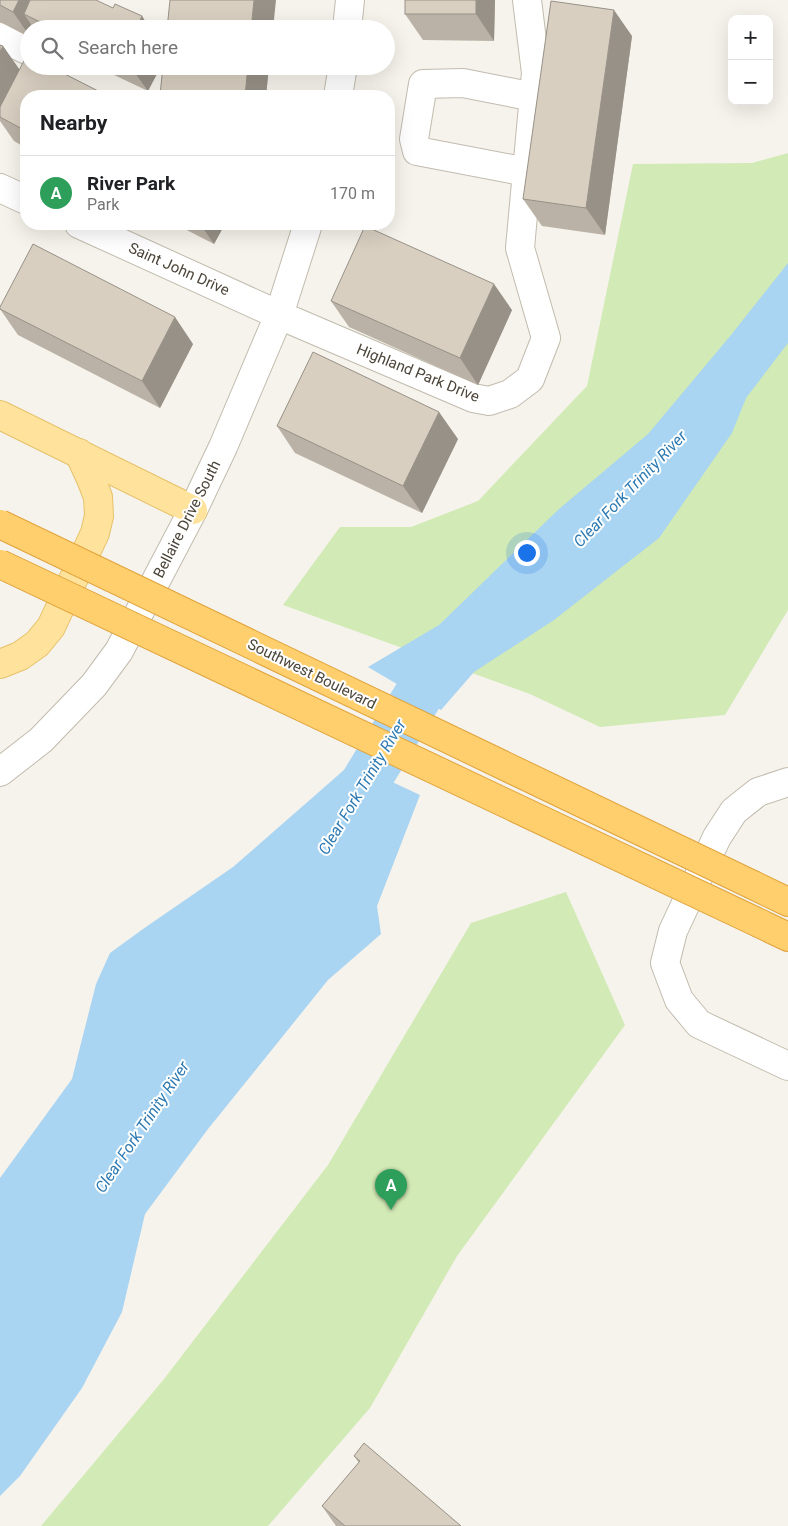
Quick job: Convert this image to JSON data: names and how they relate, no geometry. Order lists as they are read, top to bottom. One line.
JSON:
{"streets":{"highway":["Southwest Boulevard"],"street":["Saint John Drive","Highland Park Drive","Bellaire Drive South"]},"crossings":[["Saint John Drive","Highland Park Drive"],["Saint John Drive","Bellaire Drive South"],["Highland Park Drive","Bellaire Drive South"]],"water":["Clear Fork Trinity River"],"page":{"map_buttons":["+","−"],"search":"Search here","heading":"Nearby","list":[{"mark":"A","name":"River Park","note":"Park","value":"170 m"}],"pins":"A"}}
